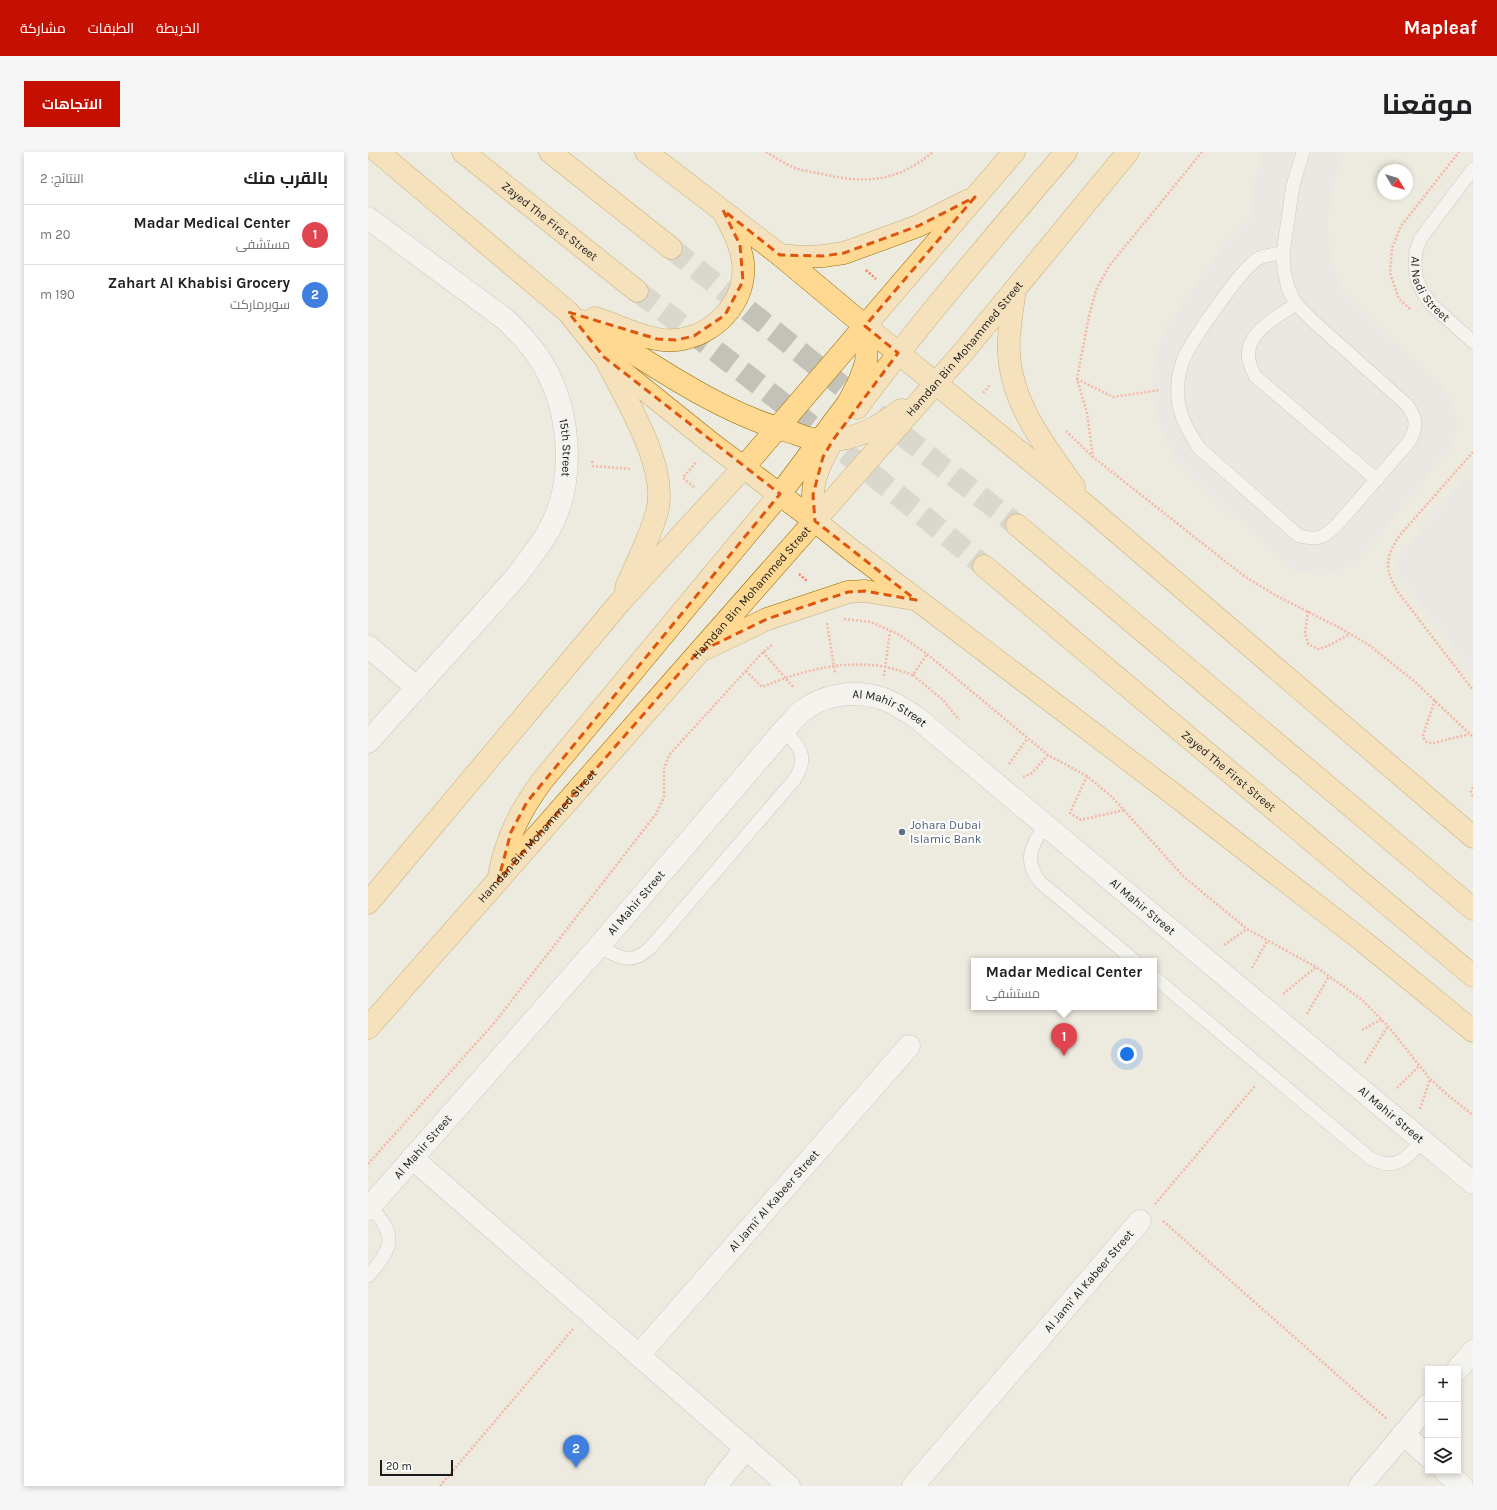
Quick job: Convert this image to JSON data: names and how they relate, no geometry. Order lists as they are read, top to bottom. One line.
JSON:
{"streets":{"main road":["Zayed The First Street","Hamdan Bin Mohammed Street"],"street":["15th Street","Al Mahir Street","Al Jami' Al Kabeer Street"],"lane":["Al Nadi Street"]},"places":["Johara Dubai Islamic Bank"],"scale_bar":"20 m","north":"bottom right","page":{"header":"Mapleaf","nav":["الخريطة","الطبقات","مشاركة"],"title":"موقعنا","buttons":"الاتجاهات","heading":["بالقرب منك","النتائج: 2"],"list":[{"mark":"1","name":"Madar Medical Center","note":"مستشفى","value":"20 m"},{"mark":"2","name":"Zahart Al Khabisi Grocery","note":"سوبرماركت","value":"190 m"}],"popup":["Madar Medical Center","مستشفى"],"pins":["1","2"],"map_buttons":["+","−"],"scale":"20 m"}}
